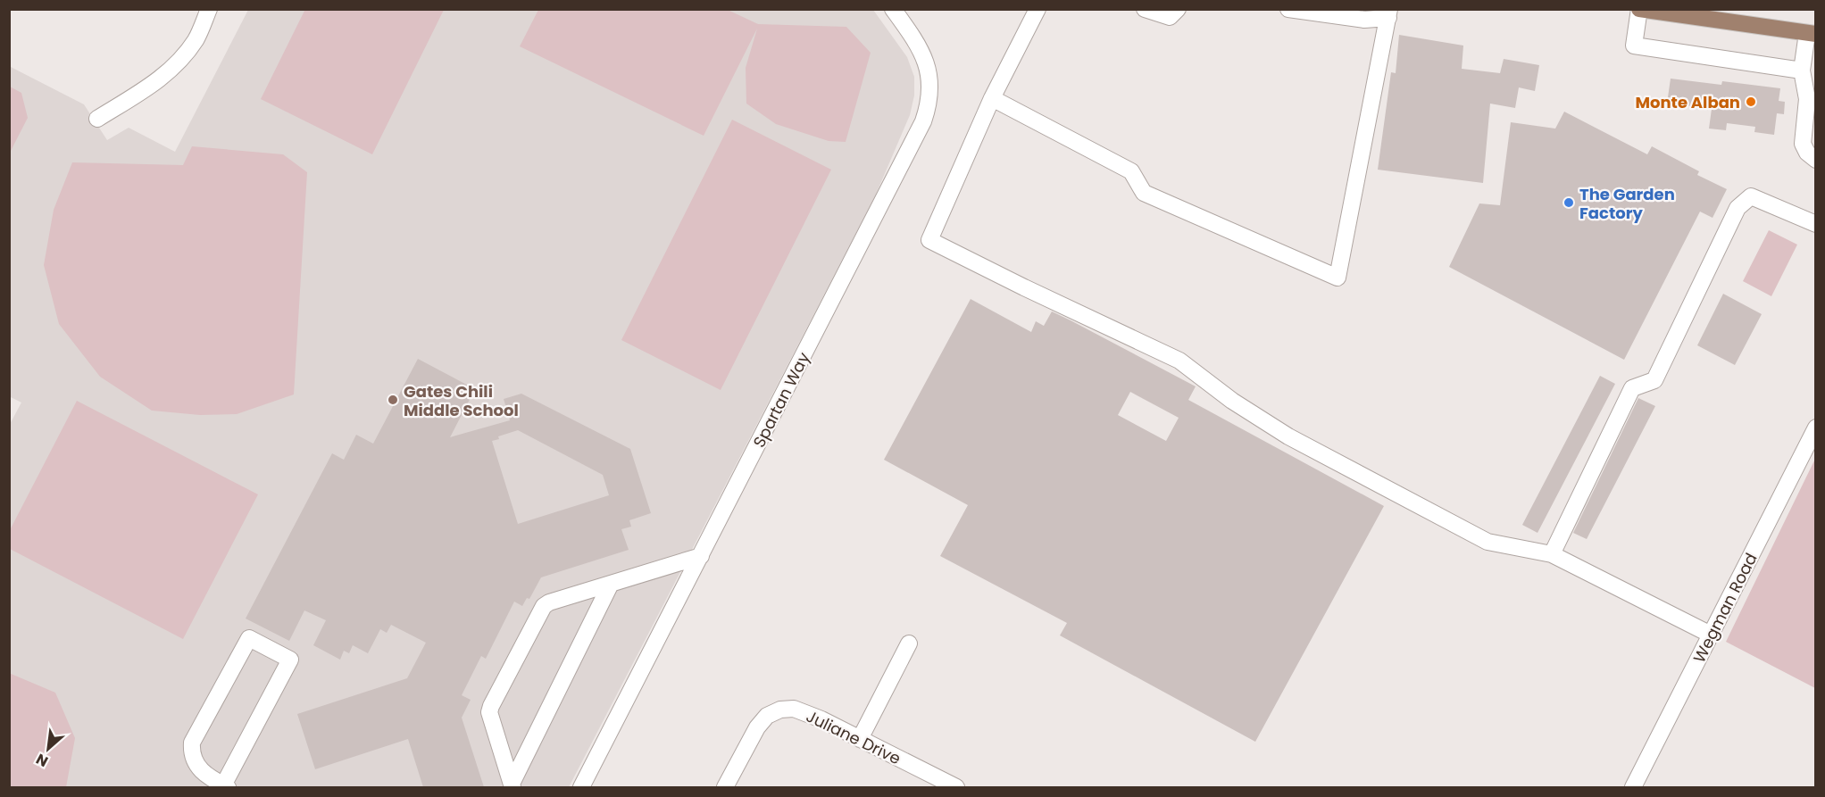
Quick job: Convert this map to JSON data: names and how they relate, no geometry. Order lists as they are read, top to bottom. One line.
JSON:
{"streets":{"street":["Spartan Way","Wegman Road","Juliane Drive"]},"places":["Monte Alban","The Garden Factory","Gates Chili Middle School"],"north":"bottom left"}
